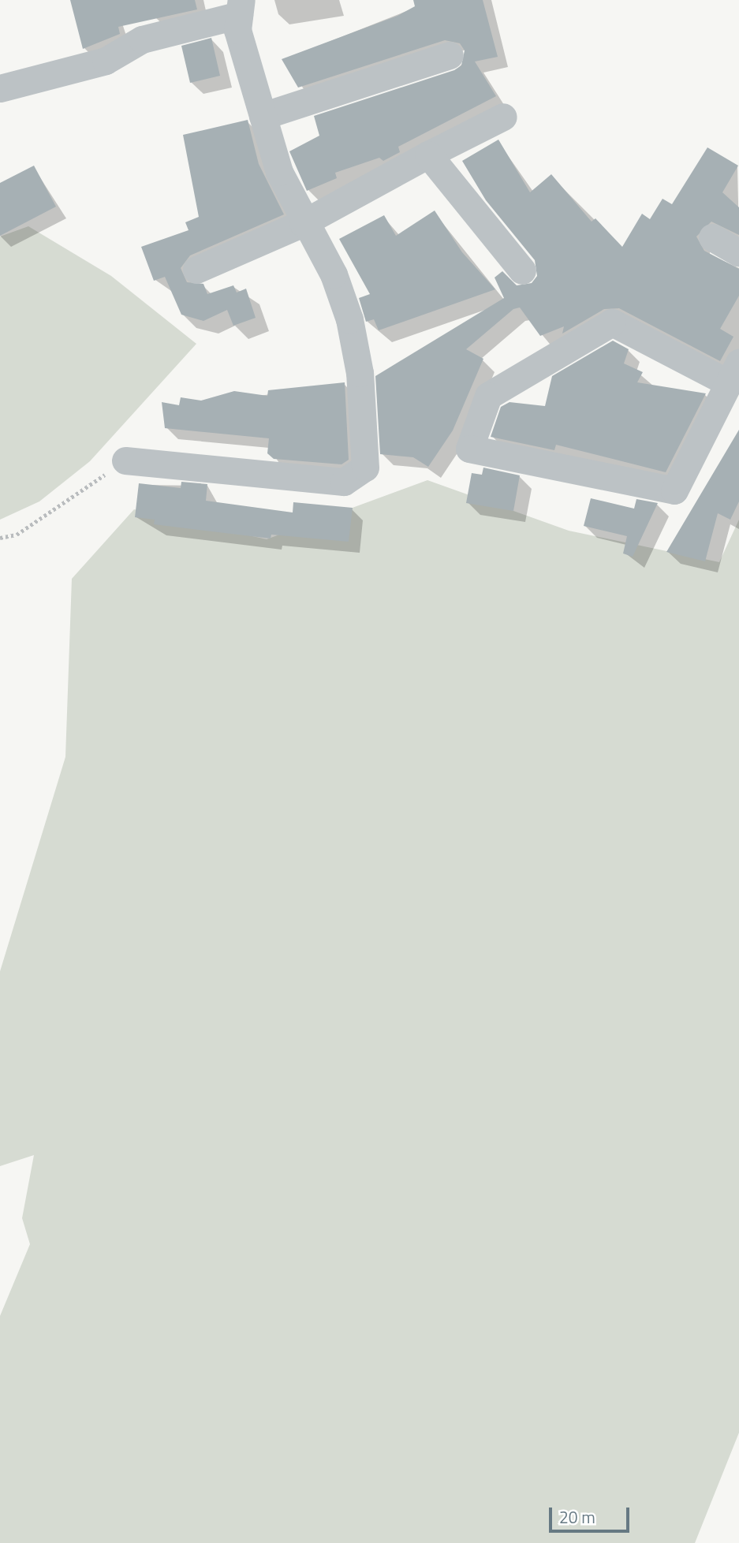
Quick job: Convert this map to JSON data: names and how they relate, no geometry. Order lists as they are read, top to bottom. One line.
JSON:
{"scale_bar":"20 m"}
